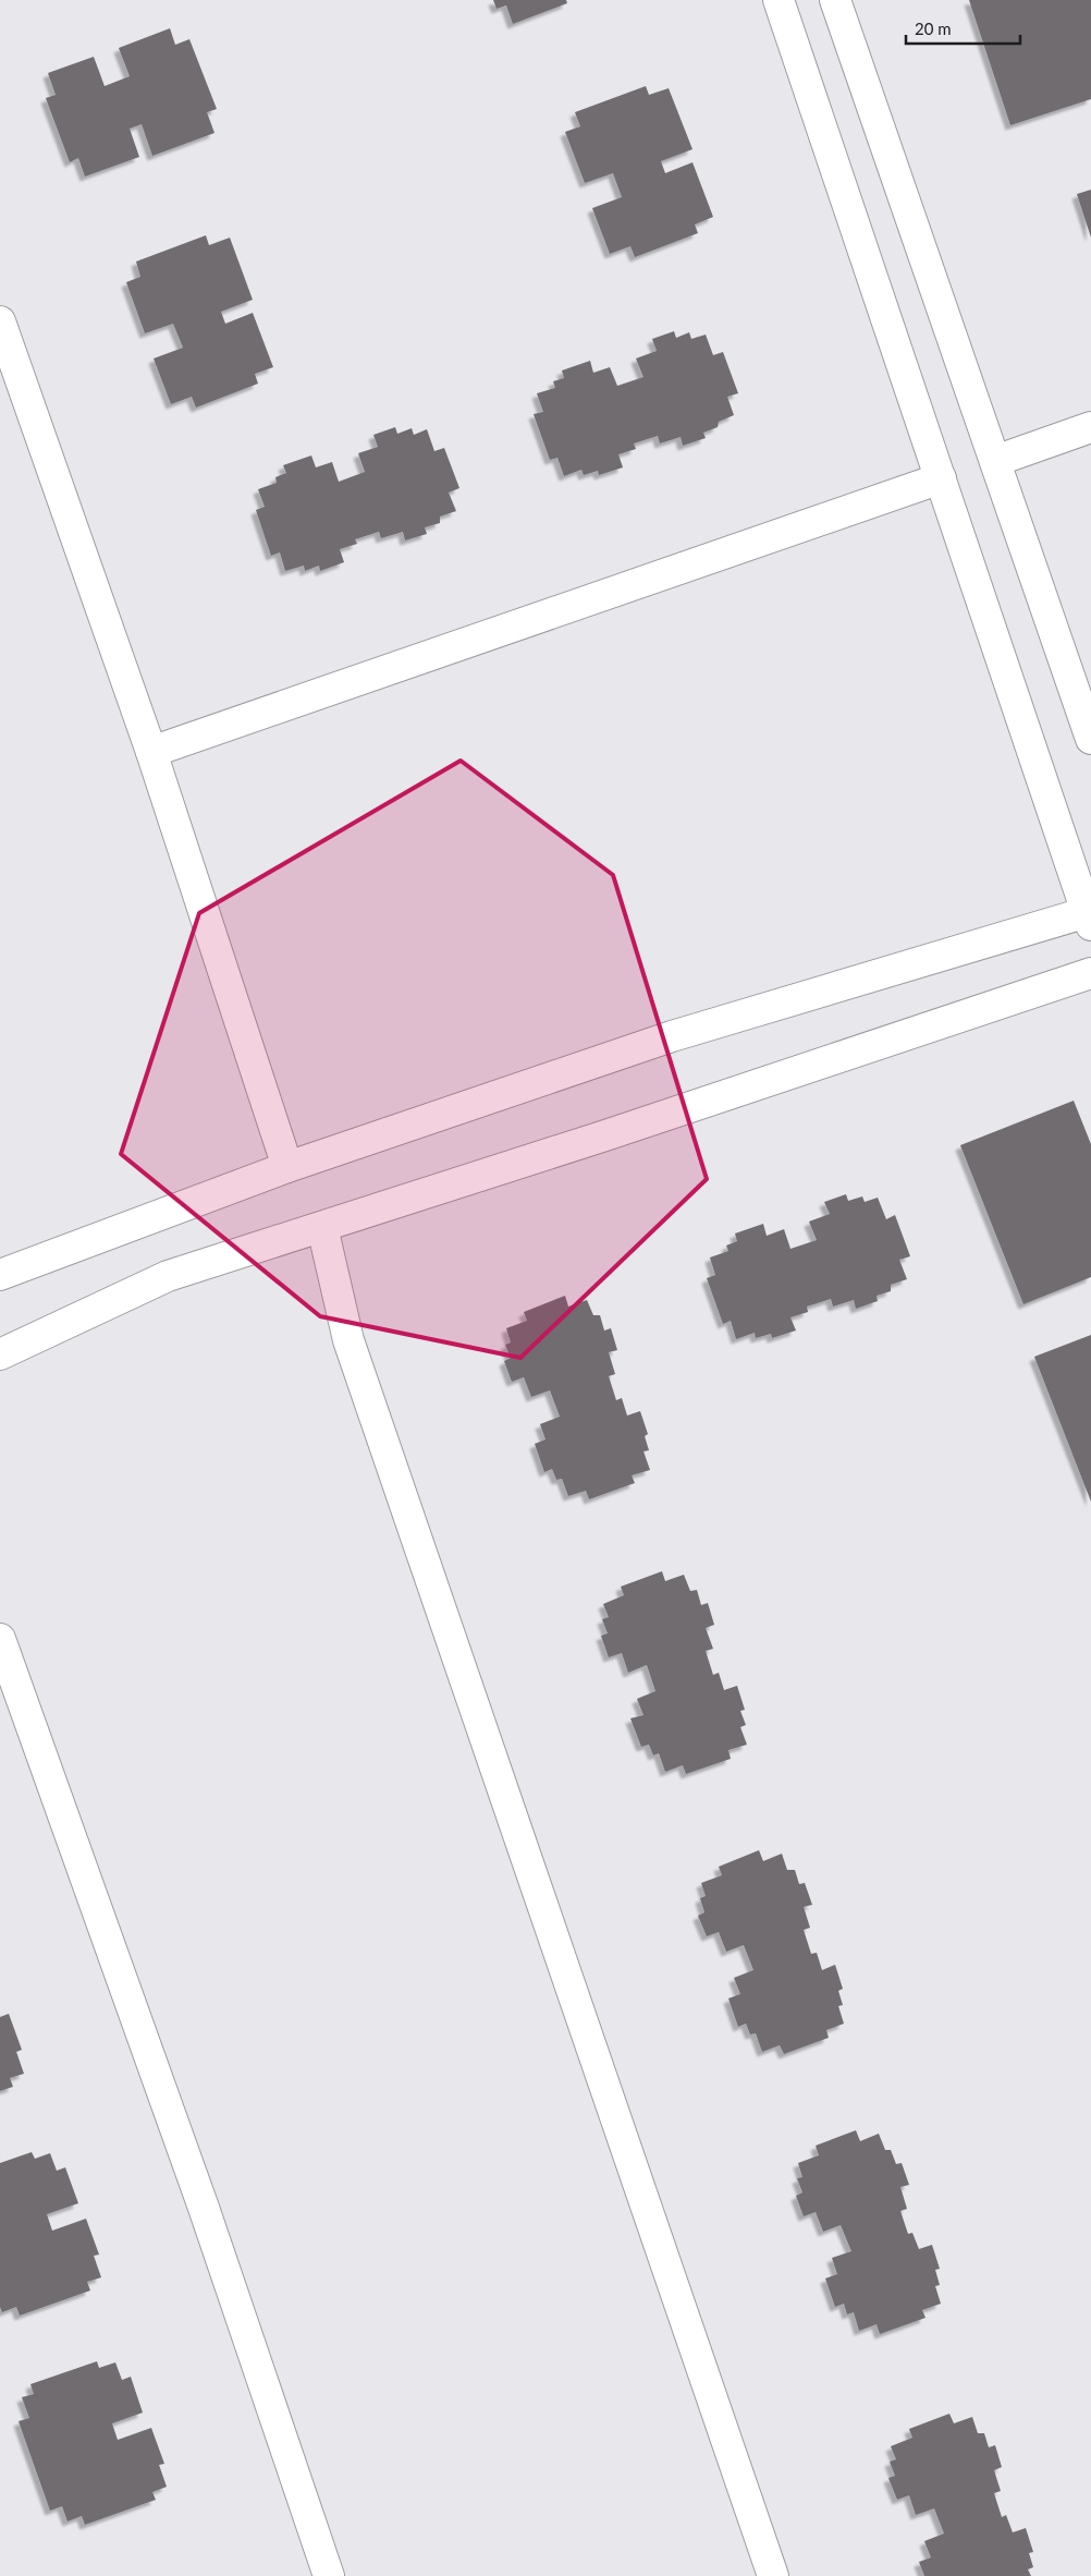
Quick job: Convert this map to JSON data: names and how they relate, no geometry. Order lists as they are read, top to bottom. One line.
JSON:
{"scale_bar":"20 m"}
